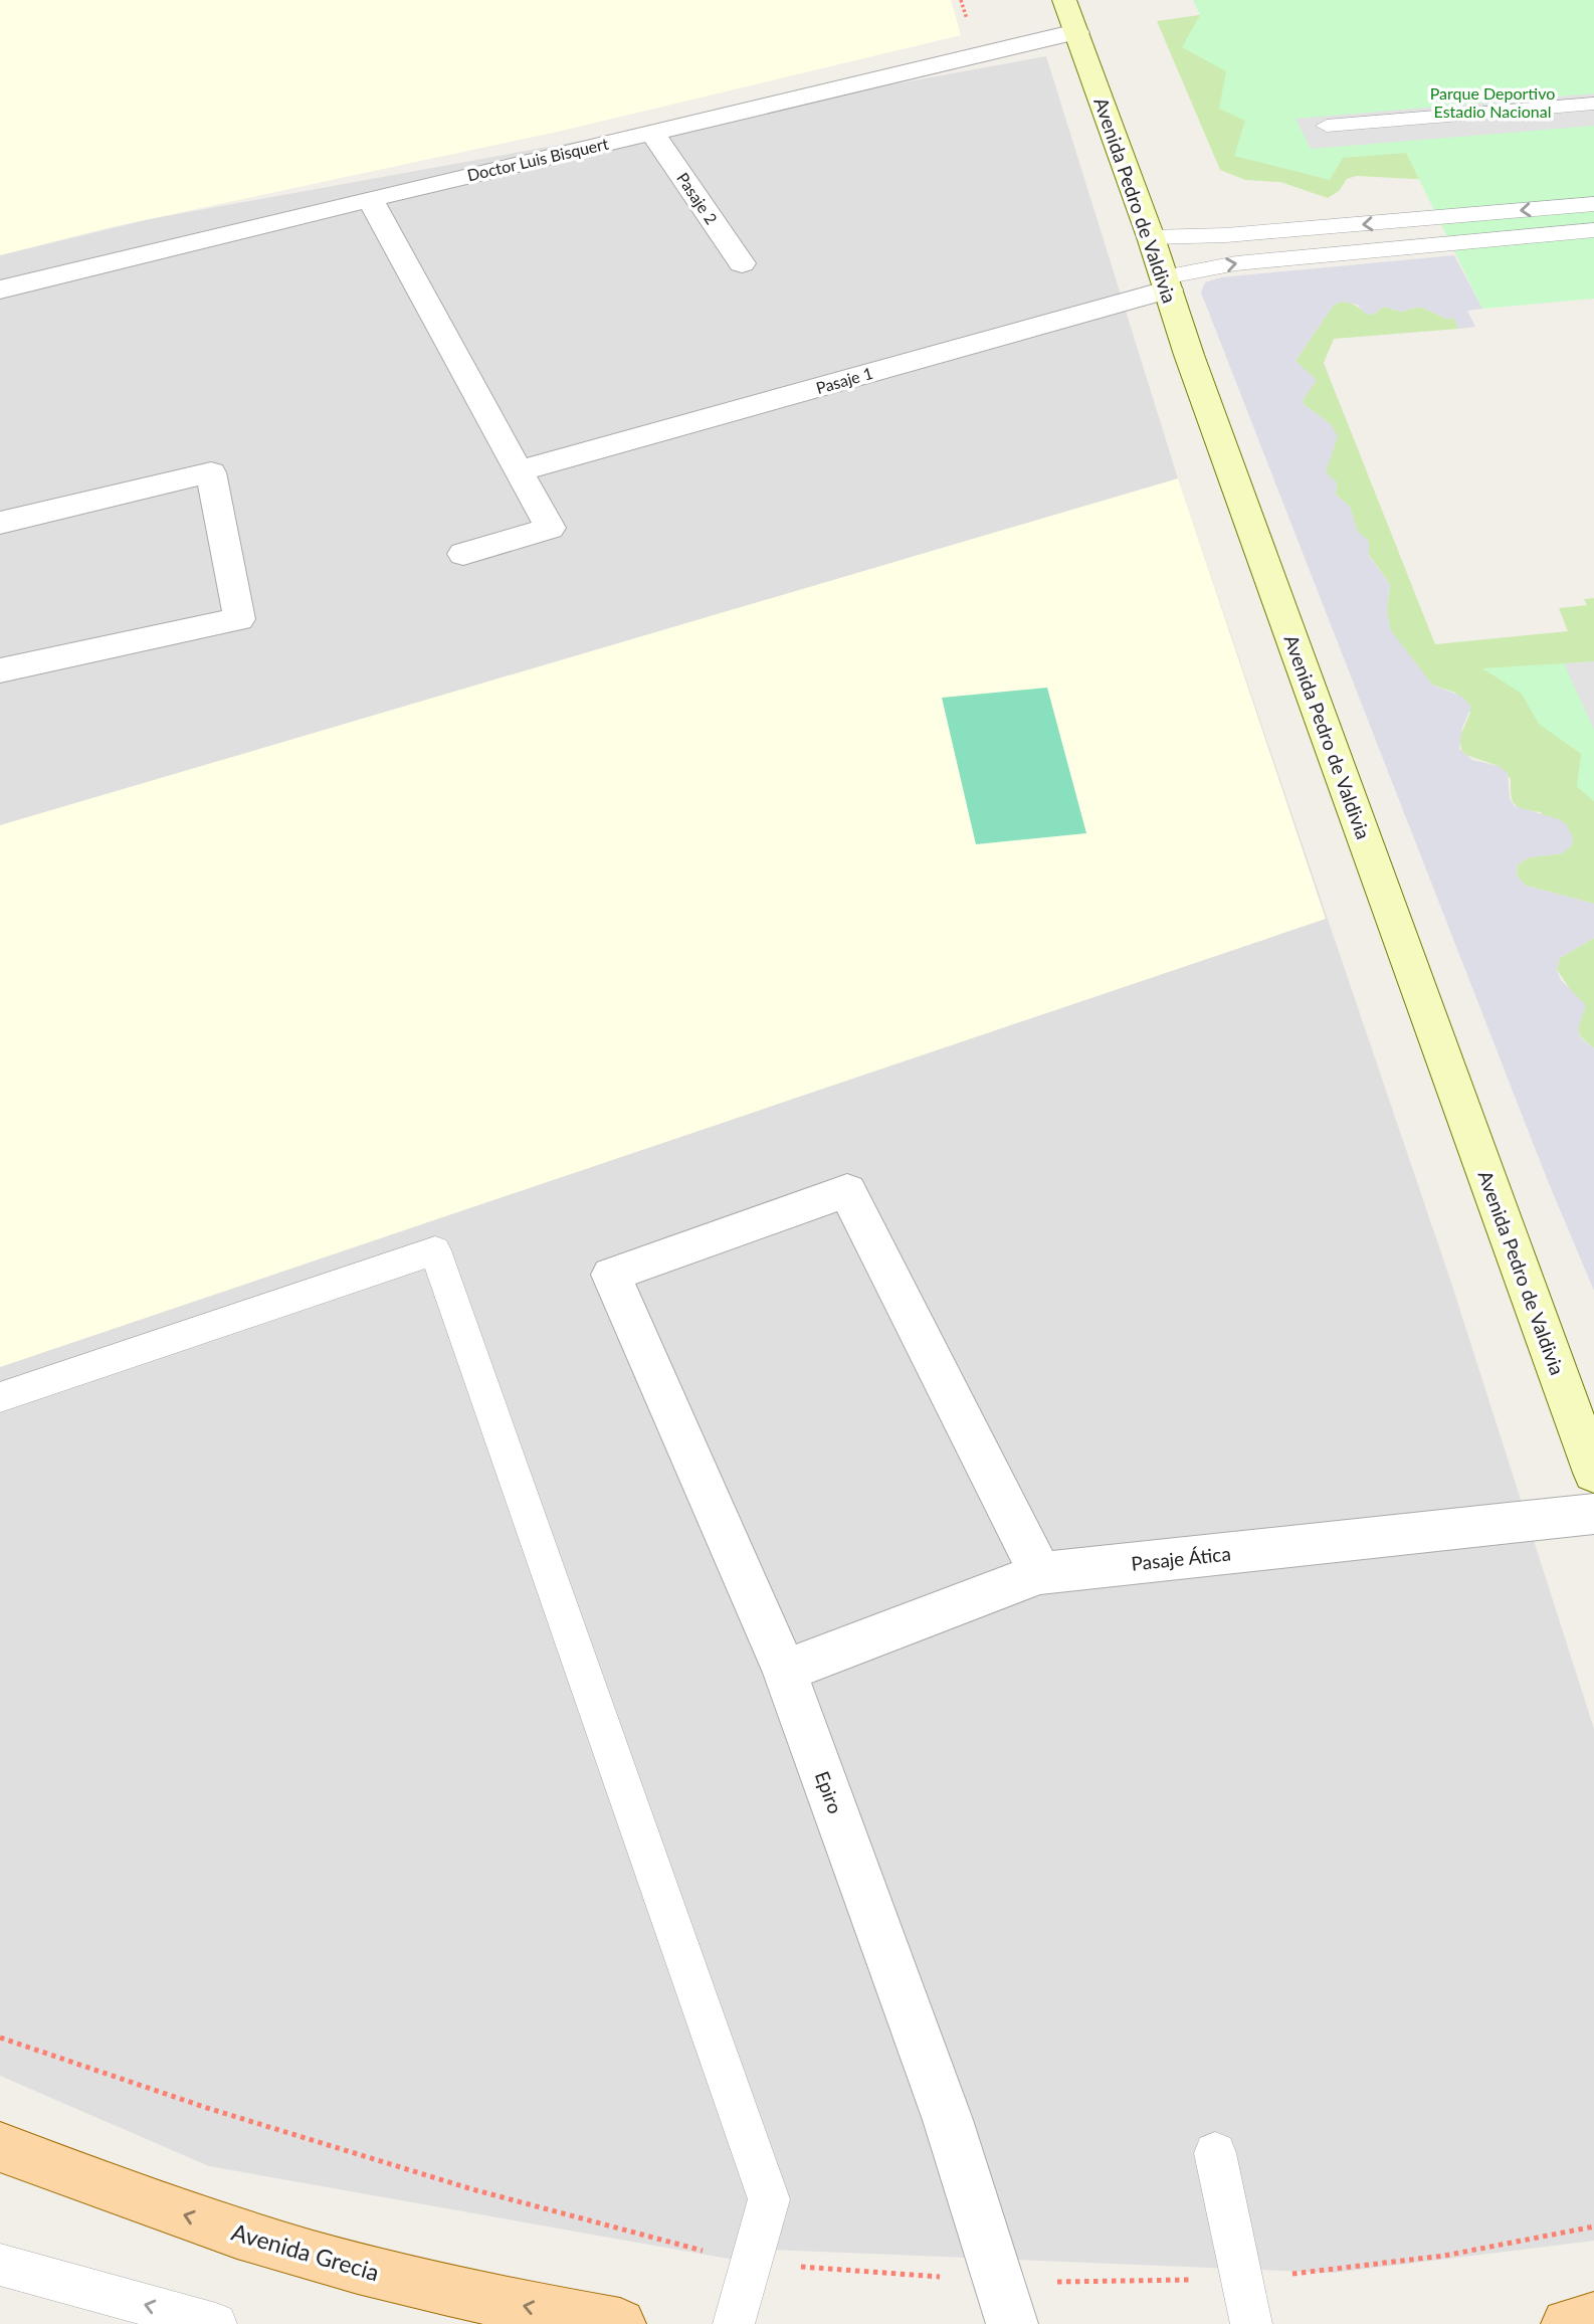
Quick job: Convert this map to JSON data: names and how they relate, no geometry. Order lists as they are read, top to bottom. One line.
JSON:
{"streets":{"main road":["Avenida Pedro de Valdivia","Avenida Grecia"],"street":["Doctor Luis Bisquert","Pasaje 2","Pasaje 1","Pasaje Ática","Epiro"]},"crossings":[["Doctor Luis Bisquert","Pasaje 2"],["Doctor Luis Bisquert","Avenida Pedro de Valdivia"],["Avenida Pedro de Valdivia","Pasaje 1"],["Pasaje Ática","Epiro"]],"one_way":["Avenida Grecia"],"parks":["Parque Deportivo Estadio Nacional"]}
